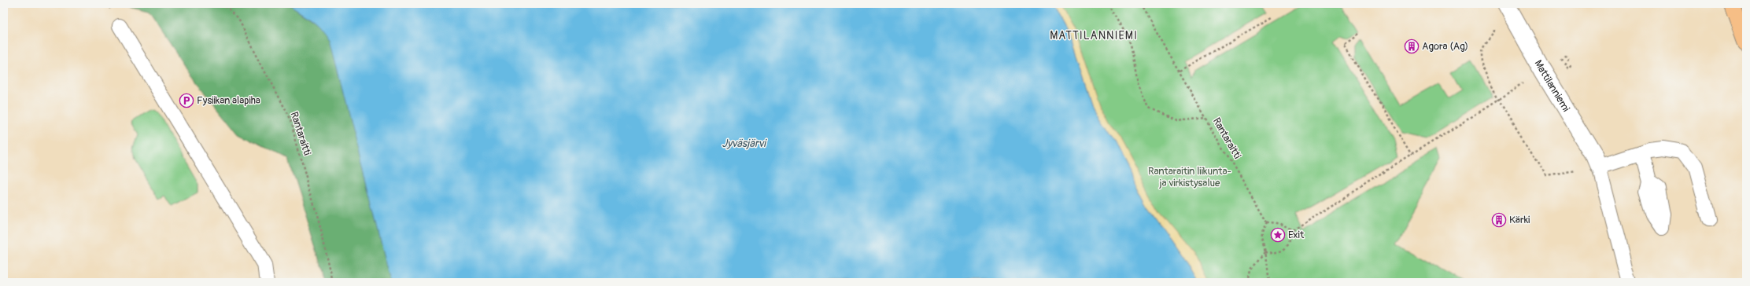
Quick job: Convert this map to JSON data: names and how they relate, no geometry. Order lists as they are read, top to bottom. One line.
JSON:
{"streets":{"street":["Mattilanniemi"],"path":["Rantaraitti"]},"districts":["MATTILANNIEMI"],"water":["Jyväsjärvi"],"parks":["Rantaraitin liikunta- ja virkistysalue"],"places":{"building":["Agora (Ag)","Kärki"],"parking":["Fysiikan alapiha"],"place":["Exit"]}}
